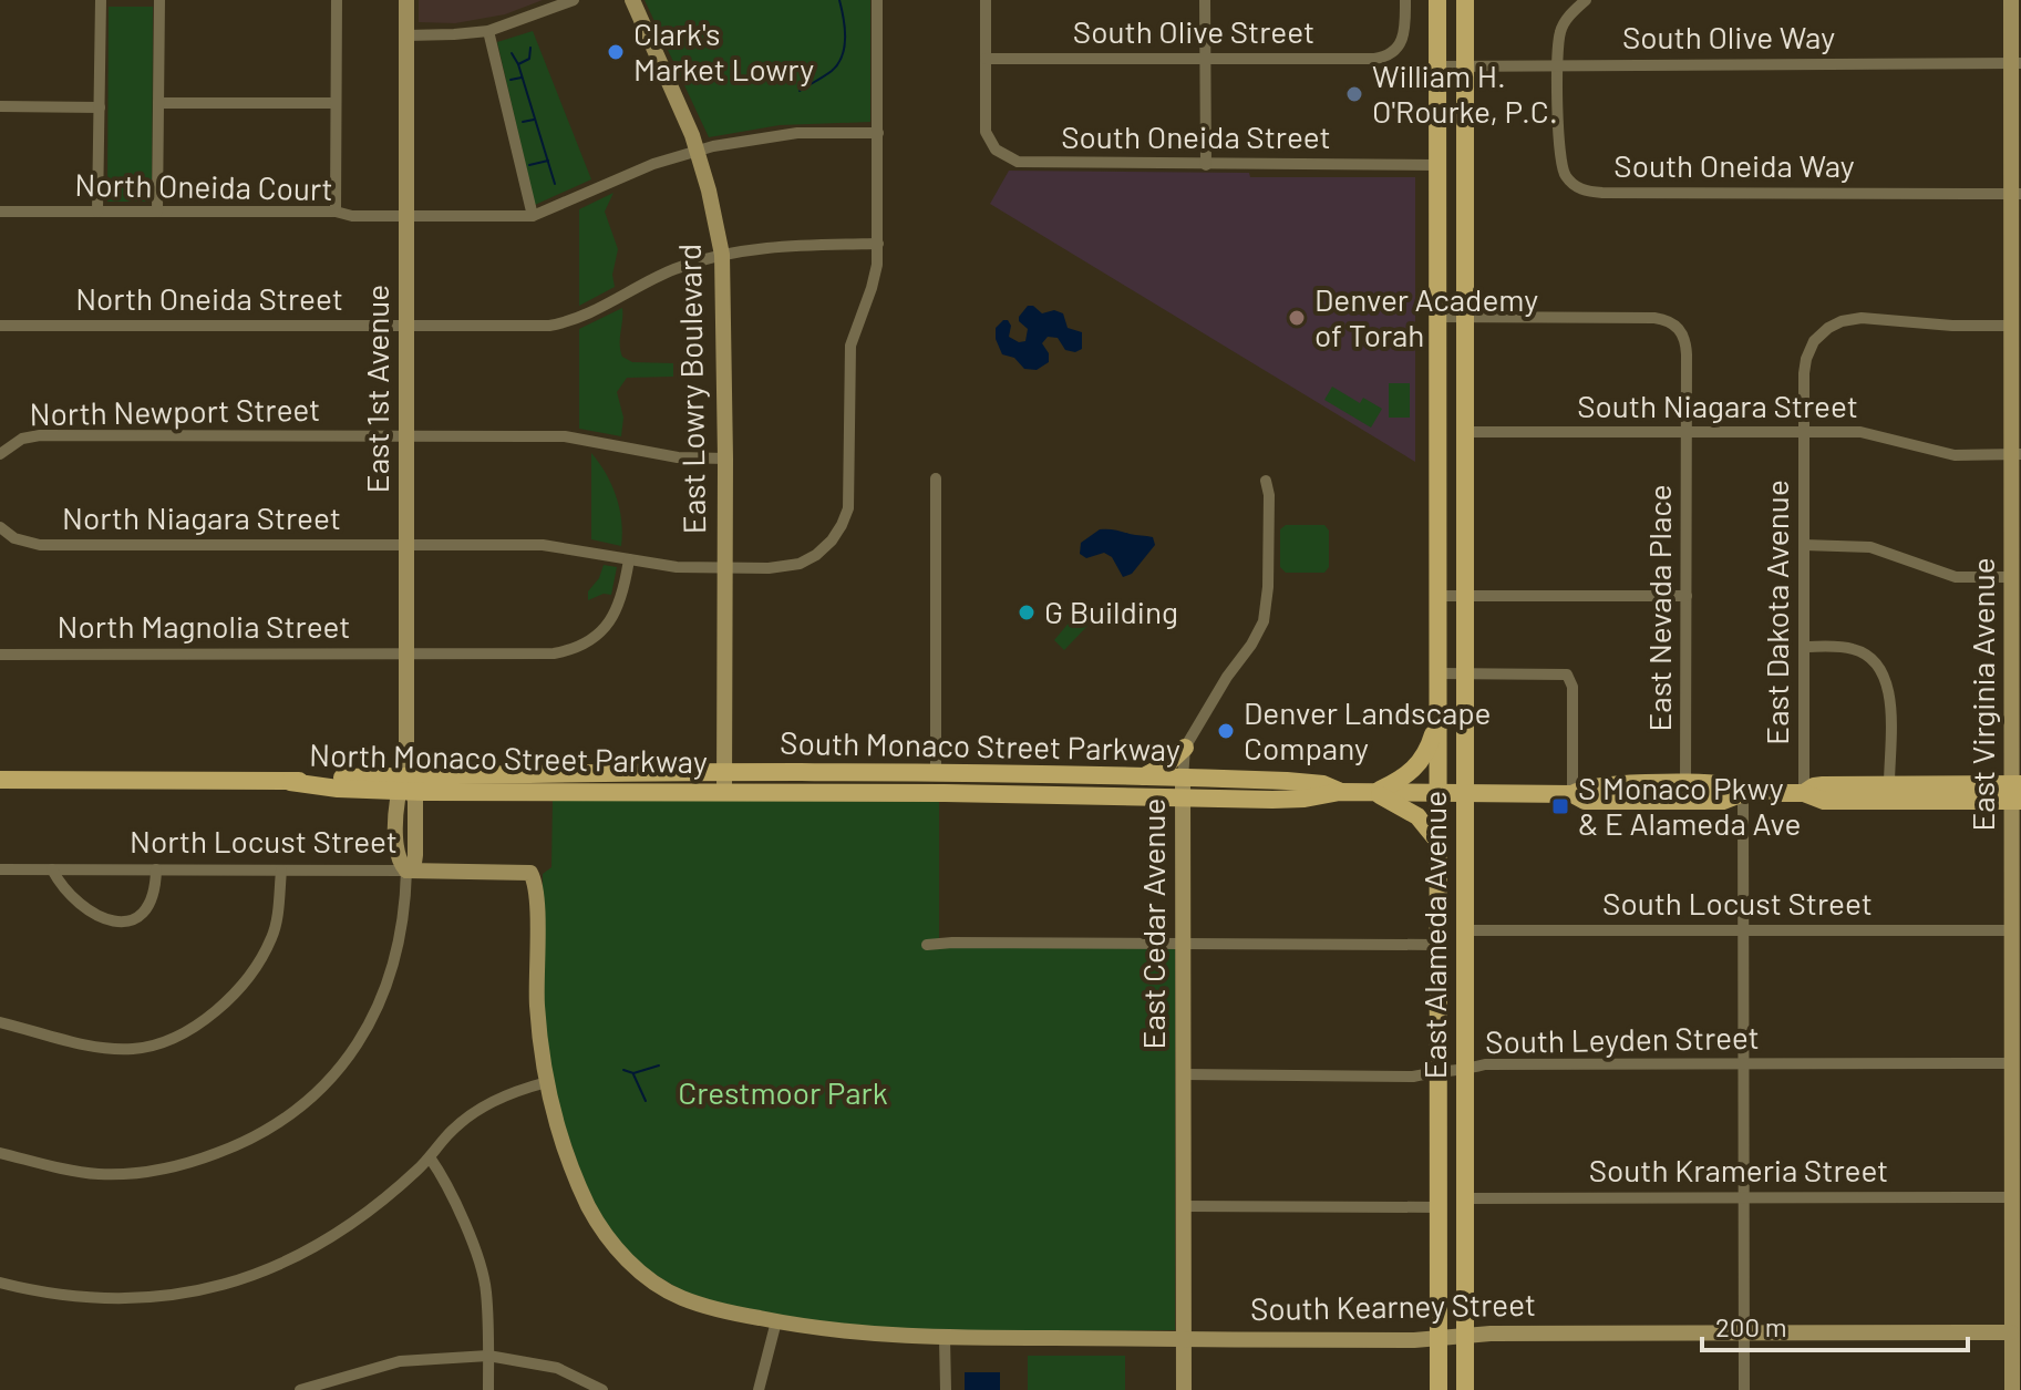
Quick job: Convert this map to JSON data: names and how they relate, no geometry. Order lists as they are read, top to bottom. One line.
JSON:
{"streets":{"main road":["South Monaco Street Parkway","North Monaco Street Parkway","East Alameda Avenue"],"street":["South Olive Street","South Olive Way","South Oneida Street","South Oneida Way","North Oneida Court","North Oneida Street","East 1st Avenue","East Lowry Boulevard","South Niagara Street","North Newport Street","North Niagara Street","East Nevada Place","East Dakota Avenue","North Magnolia Street","East Virginia Avenue","North Locust Street","South Locust Street","East Cedar Avenue","South Leyden Street","South Krameria Street","South Kearney Street"]},"crossings":[["South Olive Street","South Oneida Street"],["South Olive Way","South Oneida Way"],["South Olive Way","East Virginia Avenue"],["South Olive Way","East Alameda Avenue"],["South Oneida Street","East Alameda Avenue"],["South Oneida Way","East Virginia Avenue"],["North Oneida Court","East 1st Avenue"],["North Oneida Street","East 1st Avenue"],["North Oneida Street","East Lowry Boulevard"],["East 1st Avenue","North Newport Street"],["East 1st Avenue","North Niagara Street"],["East 1st Avenue","North Magnolia Street"],["East 1st Avenue","North Monaco Street Parkway"],["East 1st Avenue","North Locust Street"],["East Lowry Boulevard","North Newport Street"],["East Lowry Boulevard","North Niagara Street"],["East Lowry Boulevard","South Monaco Street Parkway"],["East Lowry Boulevard","North Monaco Street Parkway"],["South Niagara Street","East Nevada Place"],["South Niagara Street","East Dakota Avenue"],["South Niagara Street","East Virginia Avenue"],["South Niagara Street","East Alameda Avenue"],["North Niagara Street","North Magnolia Street"],["East Nevada Place","East Alameda Avenue"],["East Dakota Avenue","East Virginia Avenue"],["East Virginia Avenue","South Locust Street"],["East Virginia Avenue","South Leyden Street"],["East Virginia Avenue","South Krameria Street"],["East Virginia Avenue","South Kearney Street"],["South Monaco Street Parkway","North Monaco Street Parkway"],["South Monaco Street Parkway","East Cedar Avenue"],["South Monaco Street Parkway","East Alameda Avenue"],["North Locust Street","South Kearney Street"],["South Locust Street","East Alameda Avenue"],["East Cedar Avenue","South Leyden Street"],["East Cedar Avenue","South Kearney Street"],["East Alameda Avenue","South Leyden Street"],["East Alameda Avenue","South Krameria Street"],["East Alameda Avenue","South Kearney Street"]],"parks":["Crestmoor Park"],"places":{"other":["Clark's Market Lowry","William H. O'Rourke, P.C.","Denver Academy of Torah","G Building","Denver Landscape Company"],"transit":["S Monaco Pkwy & E Alameda Ave"]},"scale_bar":"200 m"}
